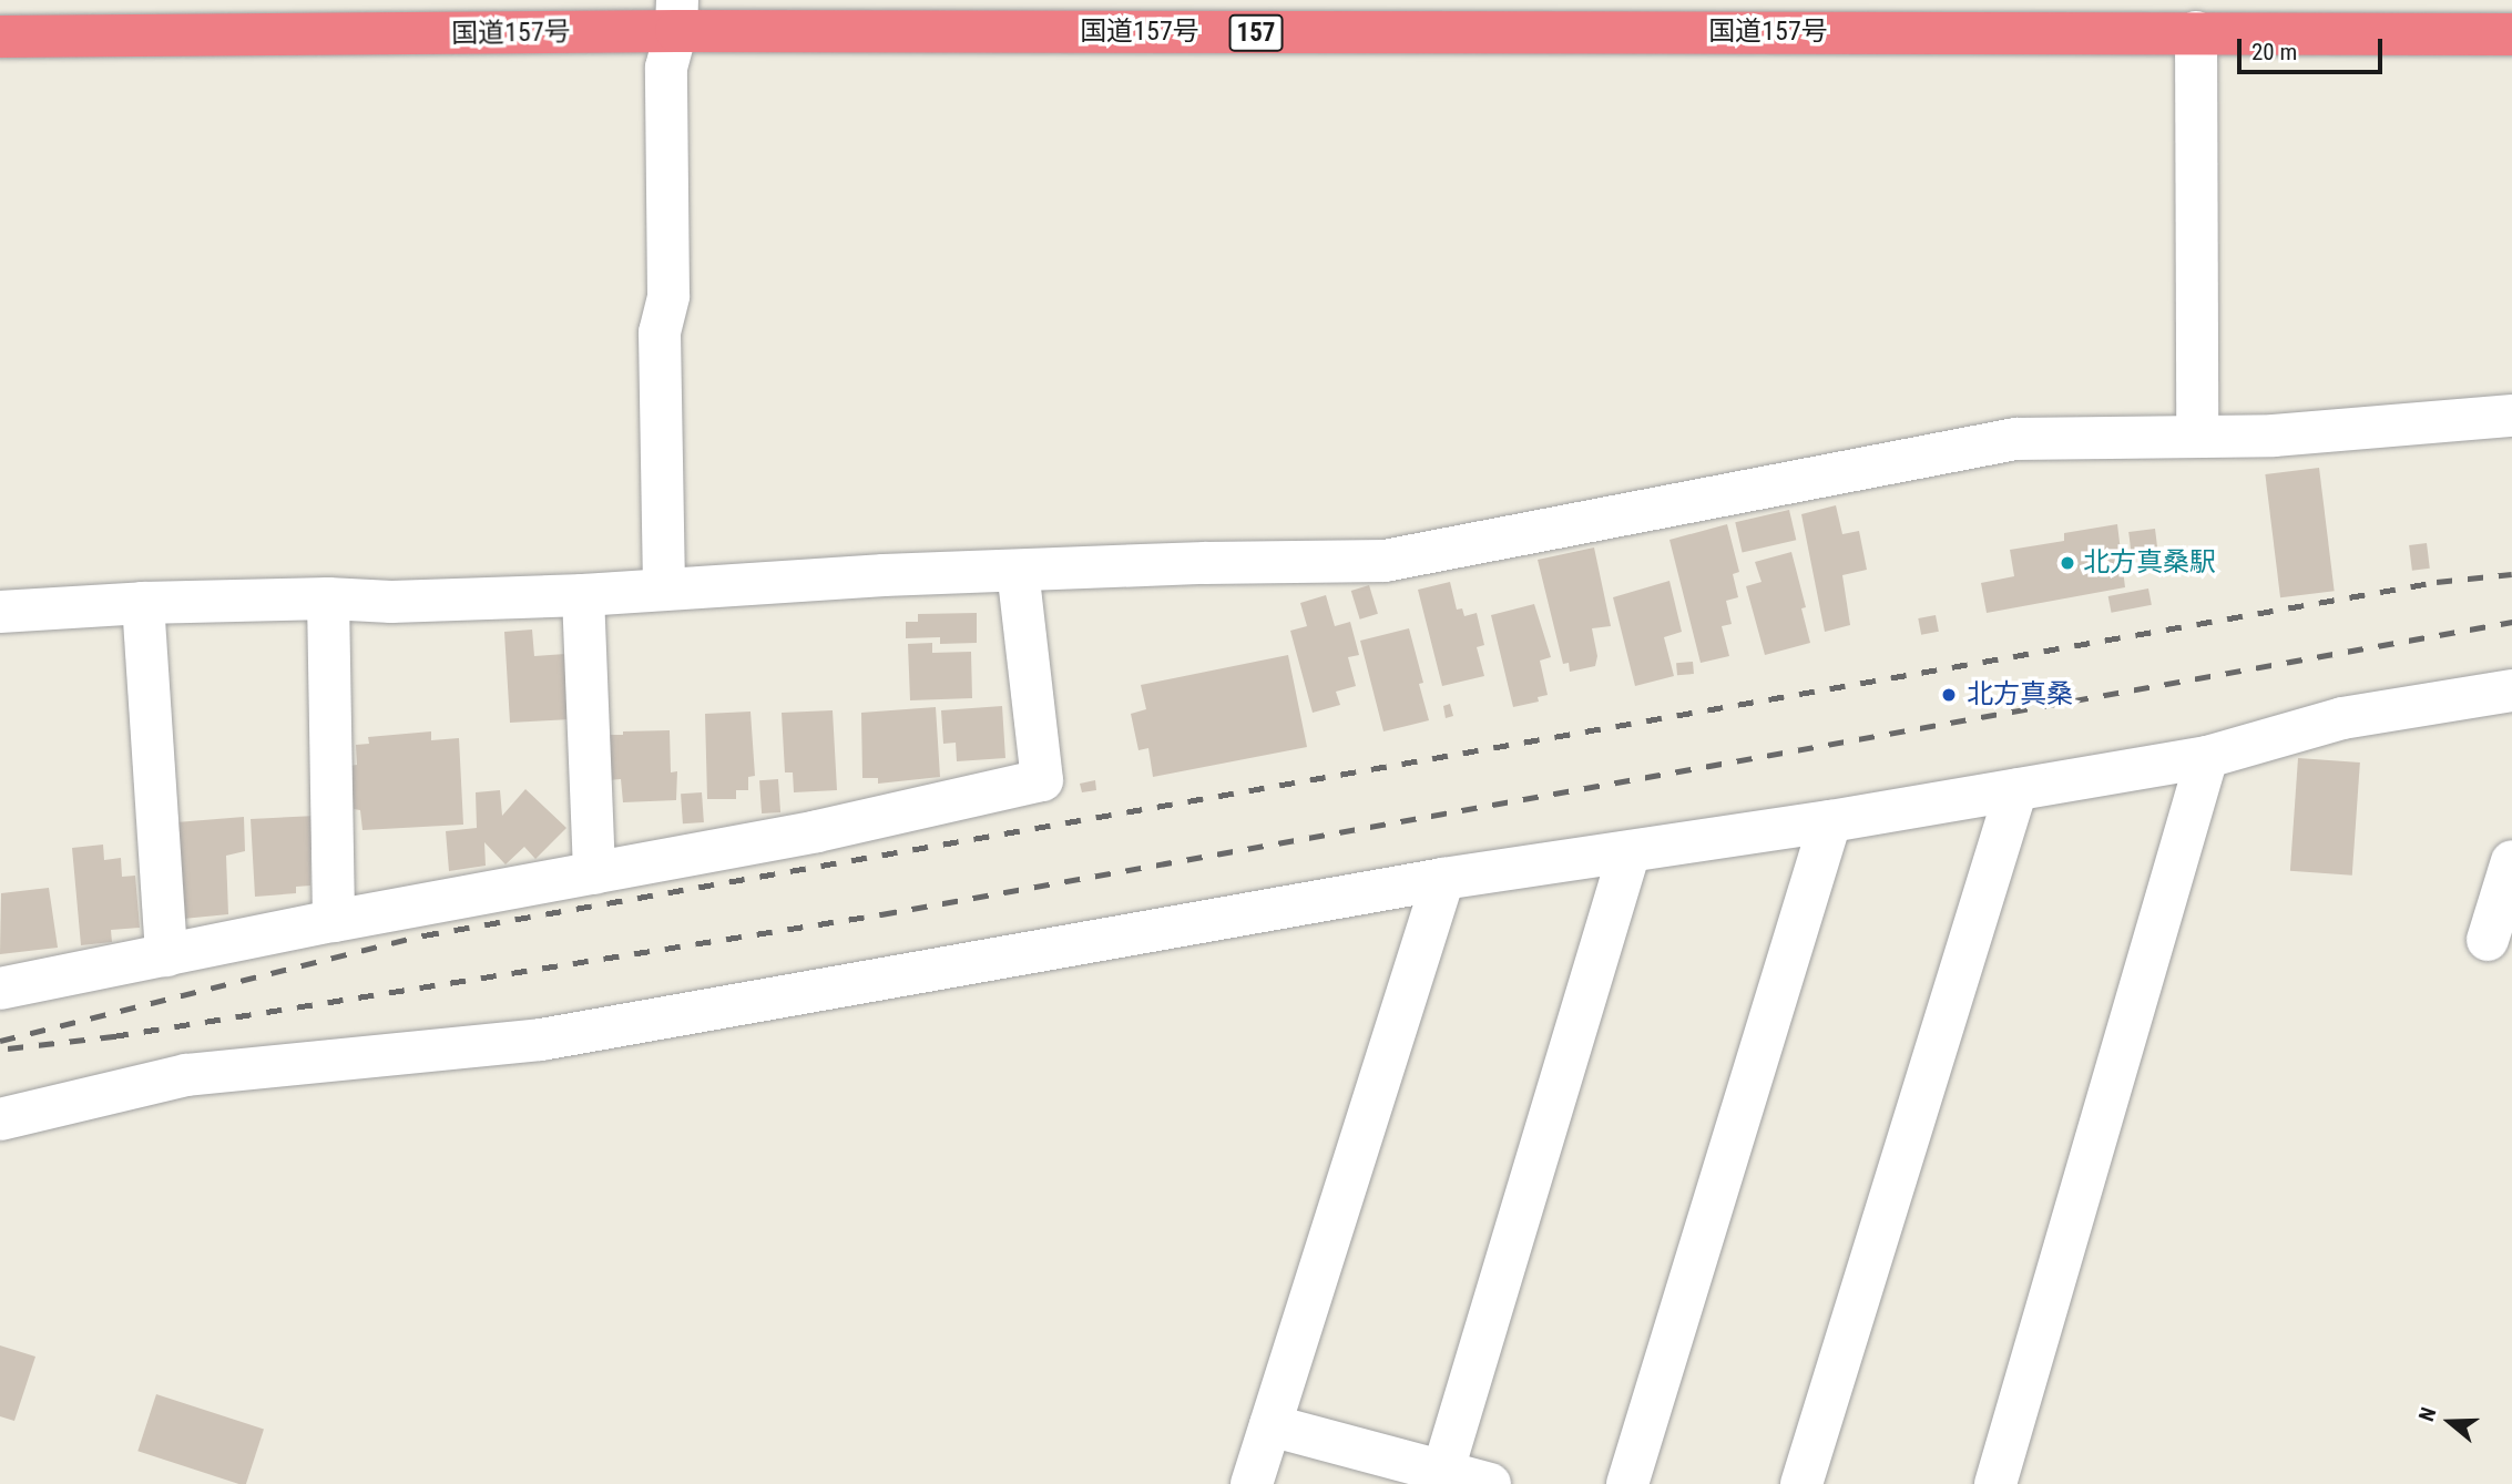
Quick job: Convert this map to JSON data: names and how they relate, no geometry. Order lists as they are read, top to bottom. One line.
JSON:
{"streets":{"highway":["国道157号","157"]},"places":["北方真桑駅","北方真桑"],"scale_bar":"20 m","north":"left"}
